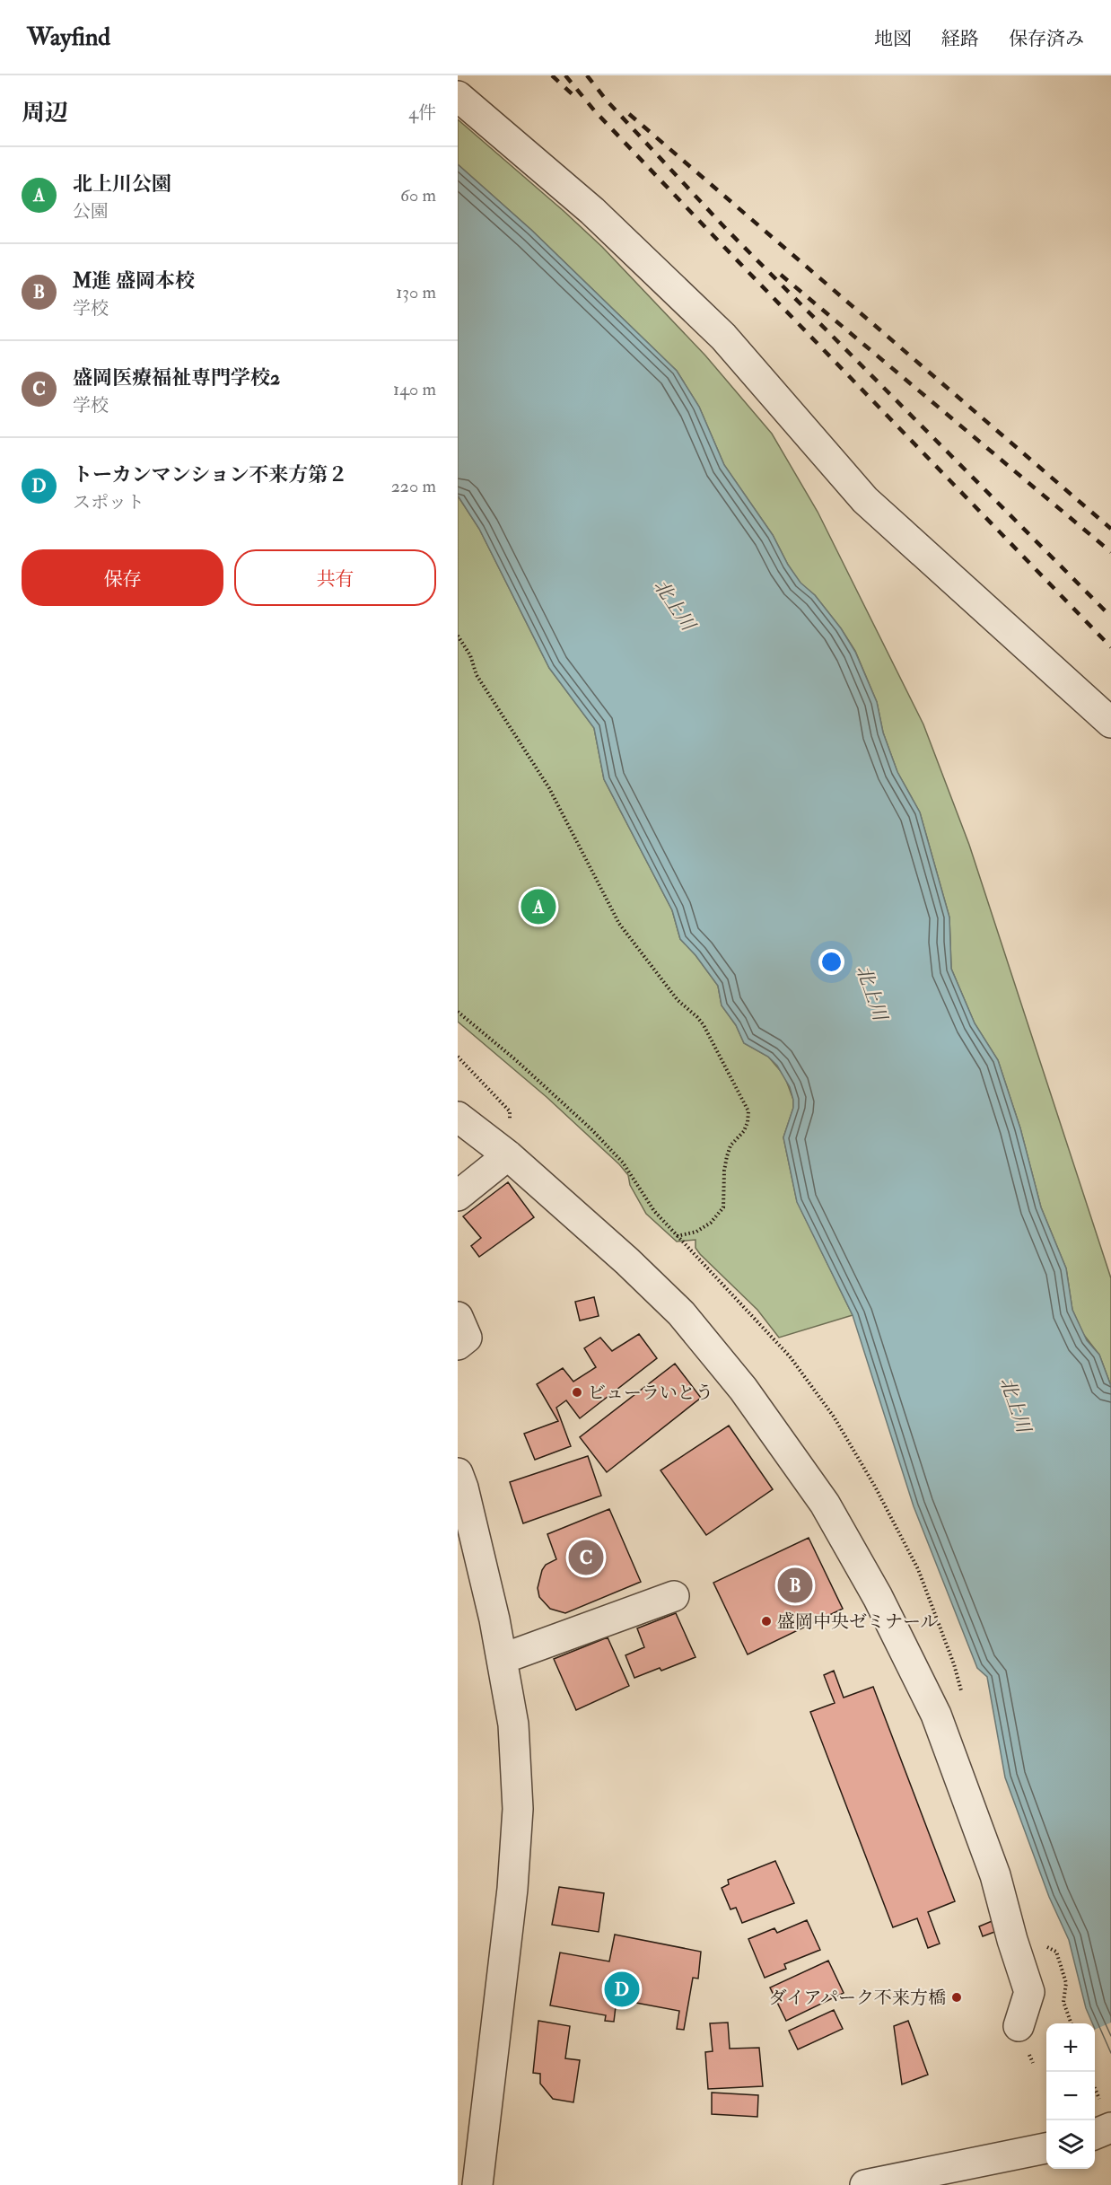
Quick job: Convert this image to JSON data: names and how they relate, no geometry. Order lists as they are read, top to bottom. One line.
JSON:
{"water":["北上川"],"places":["ビューラいとう","盛岡中央ゼミナール","ダイアパーク不来方橋"],"page":{"header":"Wayfind","nav":["地図","経路","保存済み"],"heading":["周辺","4件"],"list":[{"mark":"A","name":"北上川公園","note":"公園","value":"60 m"},{"mark":"B","name":"M進 盛岡本校","note":"学校","value":"130 m"},{"mark":"C","name":"盛岡医療福祉専門学校2","note":"学校","value":"140 m"},{"mark":"D","name":"トーカンマンション不来方第２","note":"スポット","value":"220 m"}],"buttons":["保存","共有"],"pins":["A","C","B","D"],"map_buttons":["+","−"]}}
